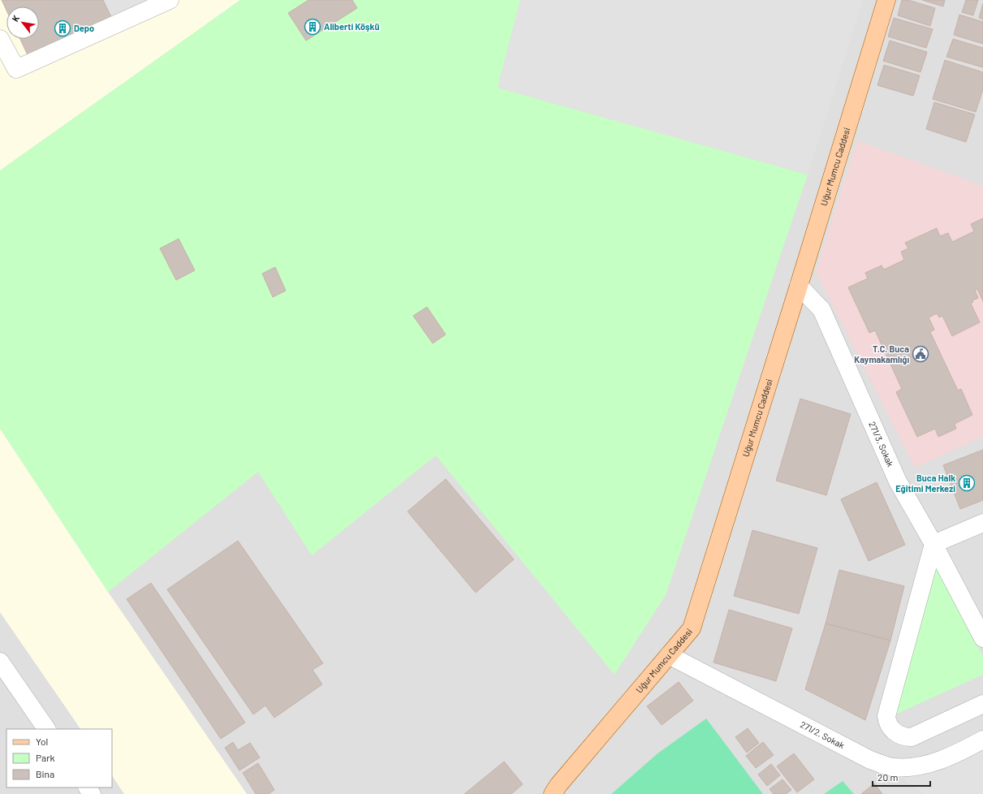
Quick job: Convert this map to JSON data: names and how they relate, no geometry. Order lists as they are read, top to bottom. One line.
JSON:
{"streets":{"main road":["Uğur Mumcu Caddesi"],"street":["271/3. Sokak","271/2. Sokak"]},"crossings":[["Uğur Mumcu Caddesi","271/3. Sokak"],["Uğur Mumcu Caddesi","271/2. Sokak"]],"places":{"building":["Aliberti Köşkü","Depo","Buca Halk Eğitimi Merkezi"],"public building":["T.C. Buca Kaymakamlığı"]},"legend":["Yol","Park","Bina"],"scale_bar":"20 m","north":"top left"}
